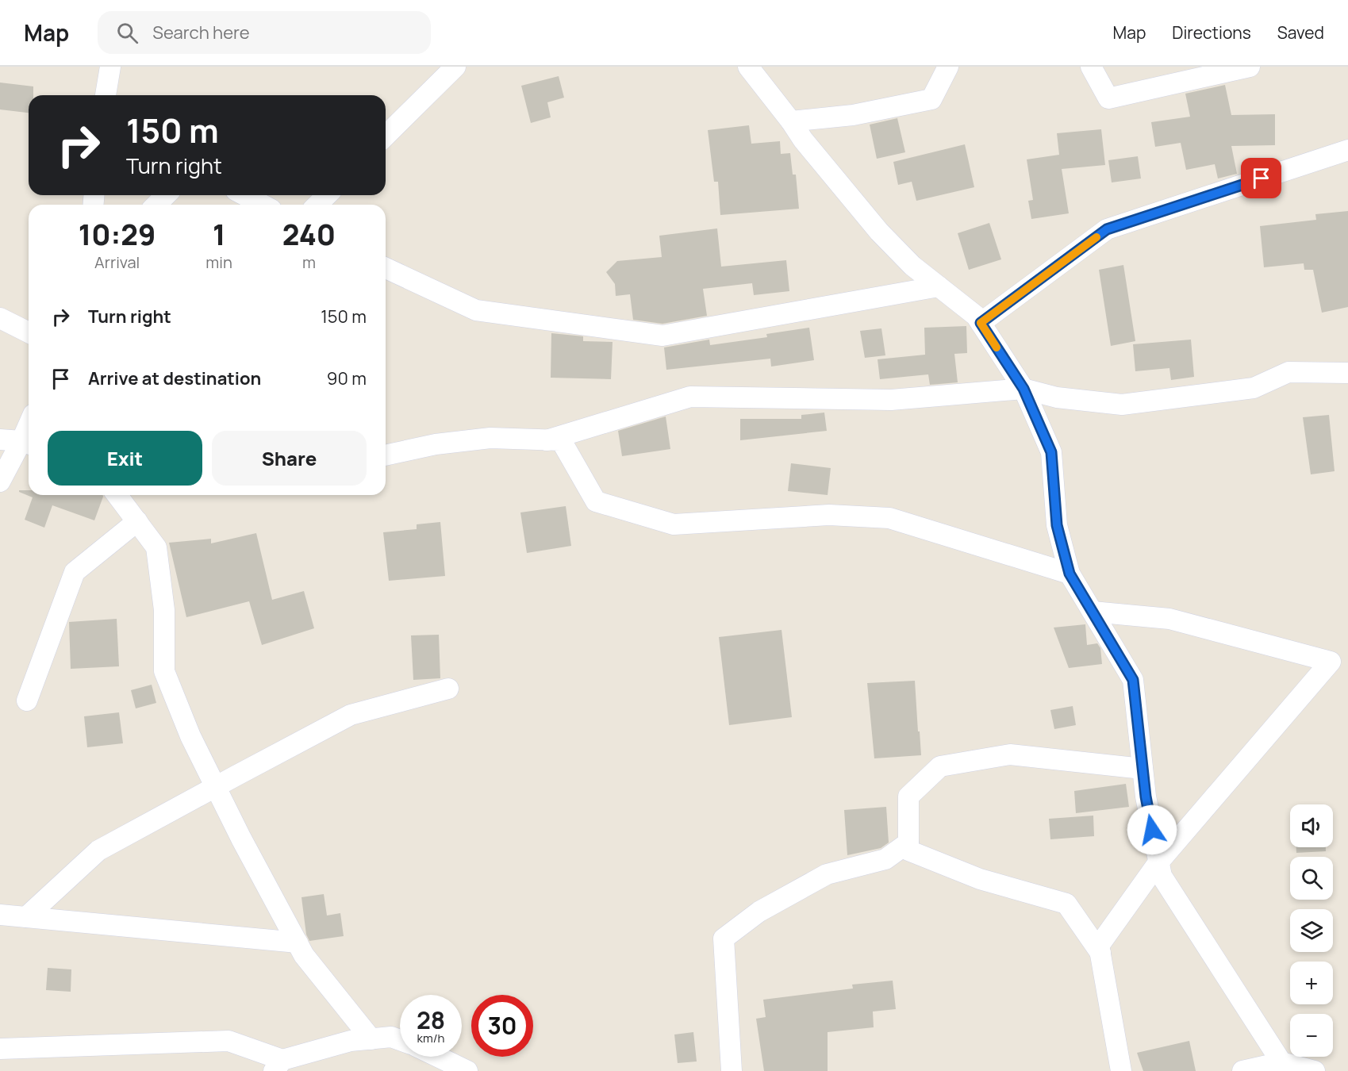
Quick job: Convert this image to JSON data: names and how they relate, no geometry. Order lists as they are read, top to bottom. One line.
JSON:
{"page":{"header":"Map","search":"Search here","nav":["Map","Directions","Saved"],"turn":["150 m","Turn right"],"eta":["10:29","Arrival","1","min","240","m"],"list":[{"name":"Turn right","value":"150 m"},{"name":"Arrive at destination","value":"90 m"}],"buttons":["Exit","Share"],"map_buttons":["+","−"],"speed":"28 km/h","limit":"30"}}
